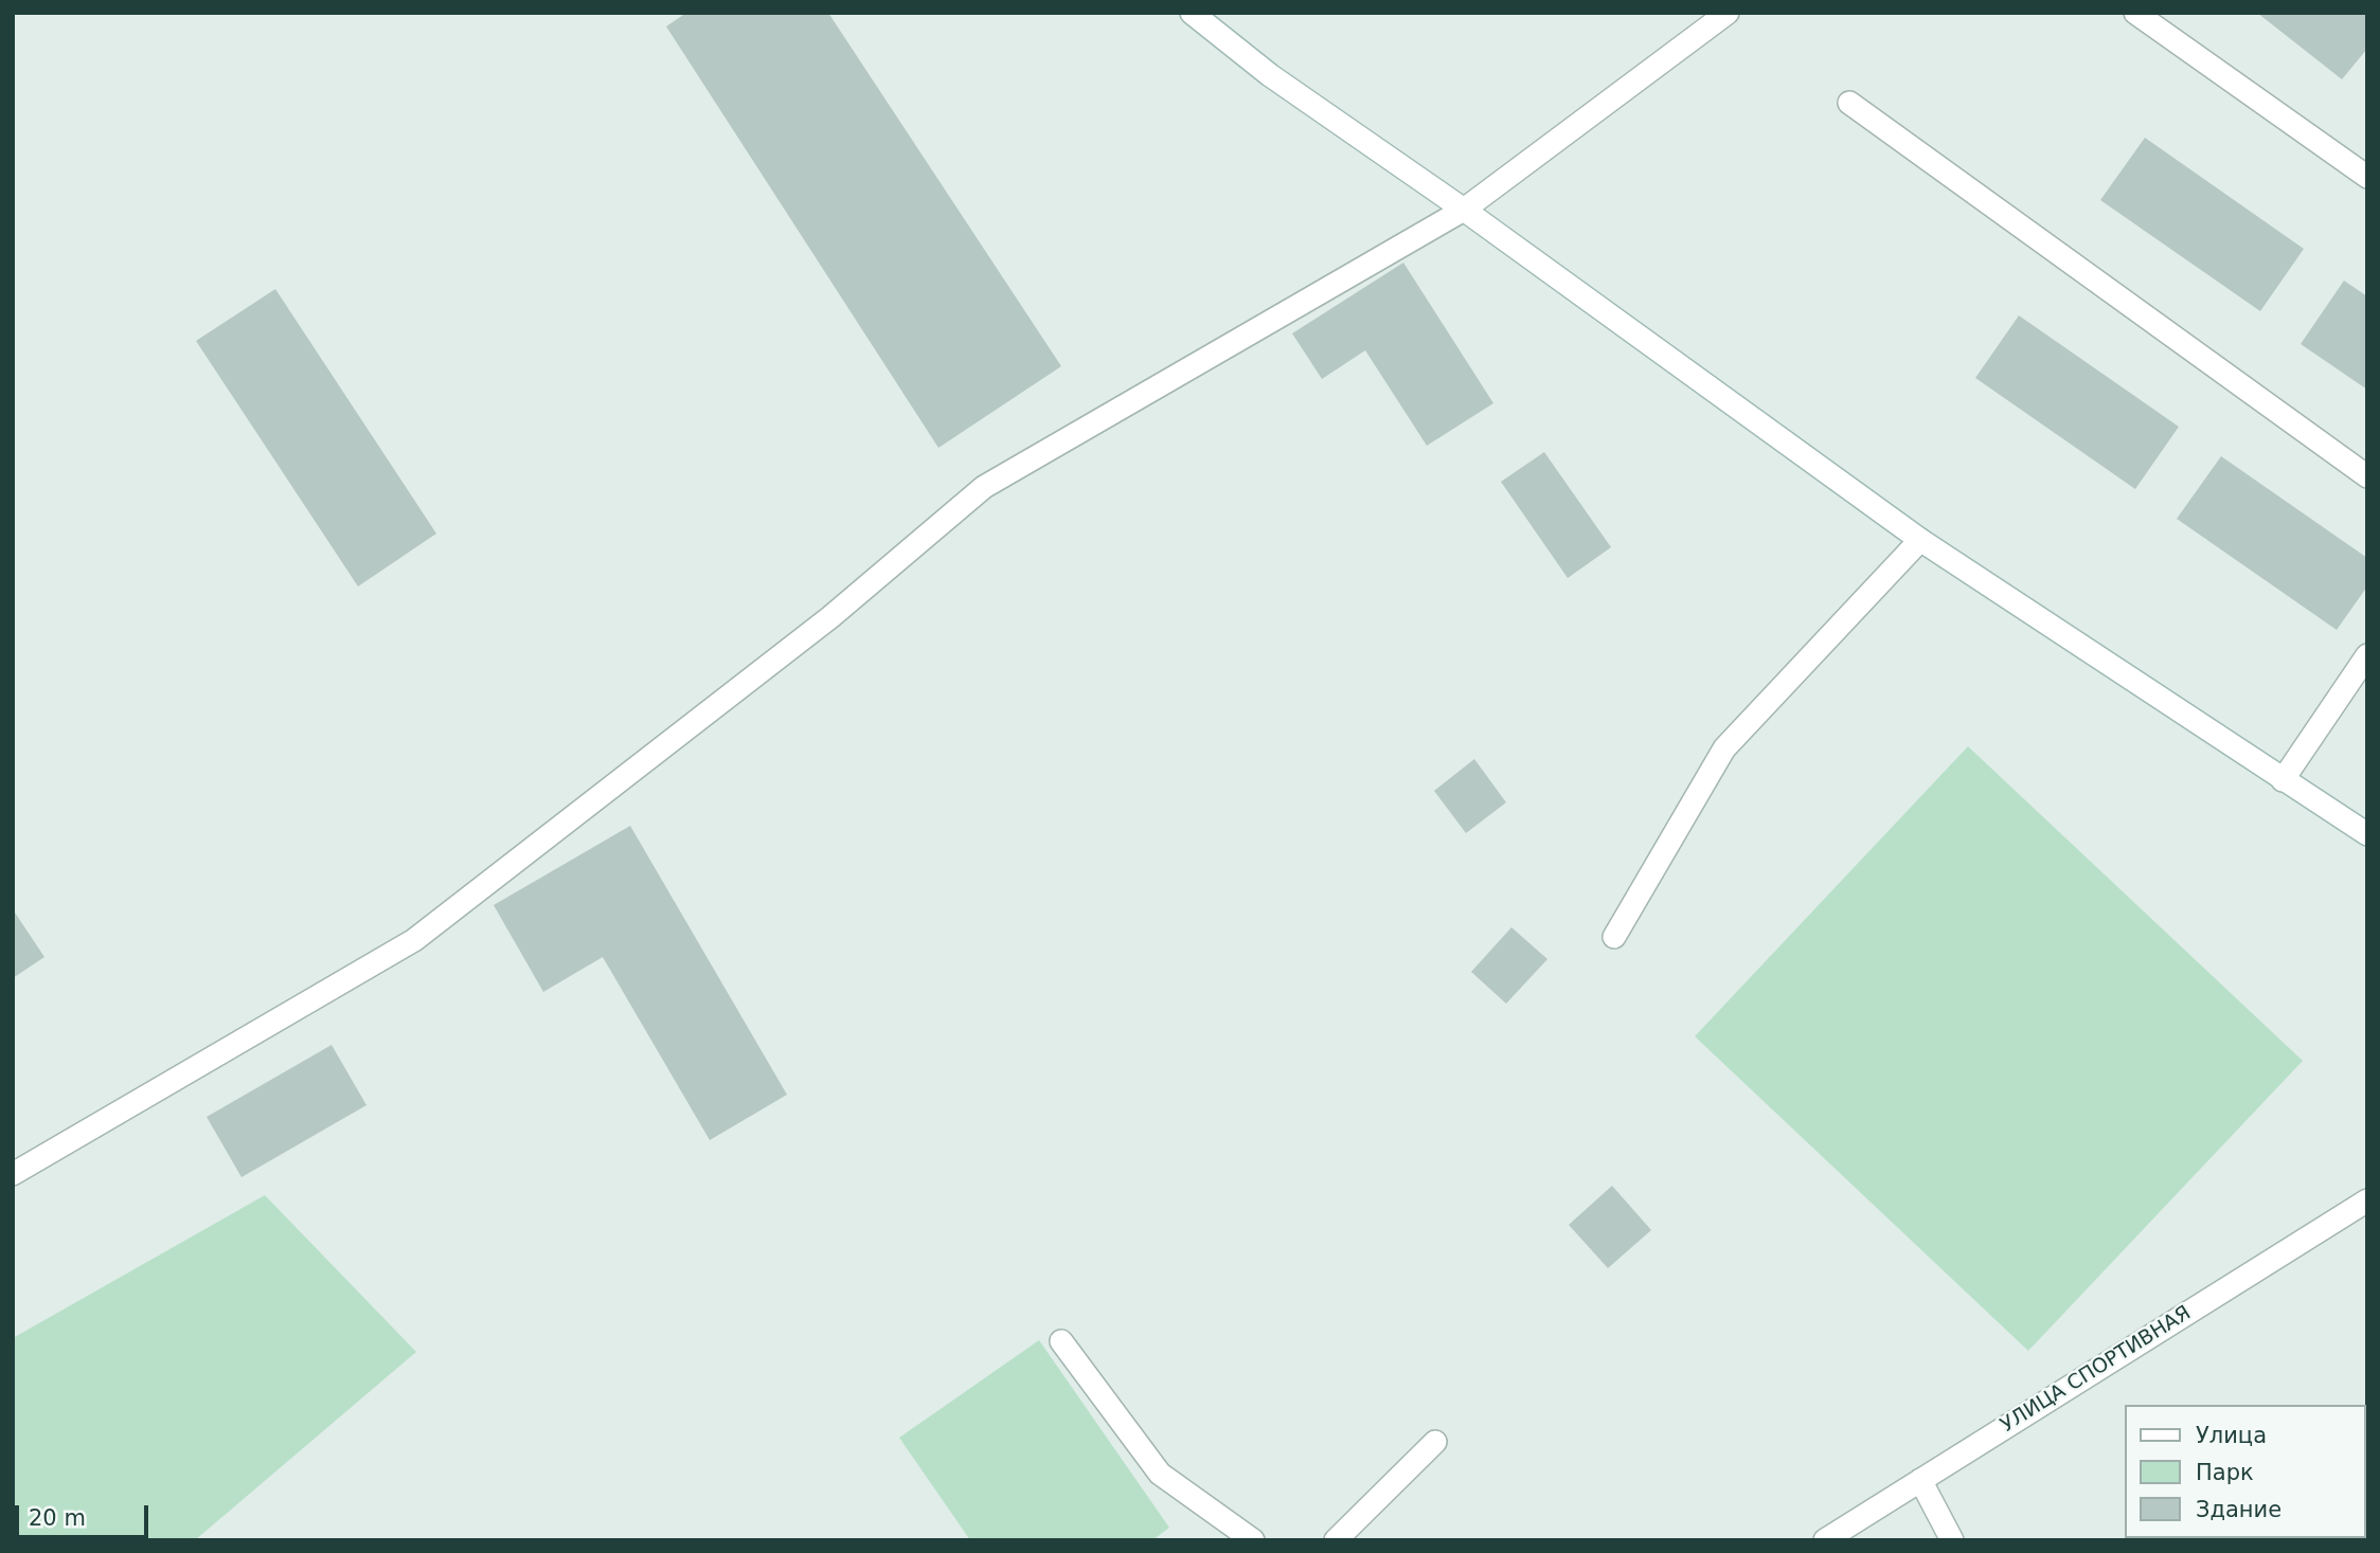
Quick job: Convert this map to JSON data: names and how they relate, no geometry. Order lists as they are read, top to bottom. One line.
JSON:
{"streets":{"street":["УЛИЦА СПОРТИВНАЯ"]},"legend":["Улица","Парк","Здание"],"scale_bar":"20 m"}
